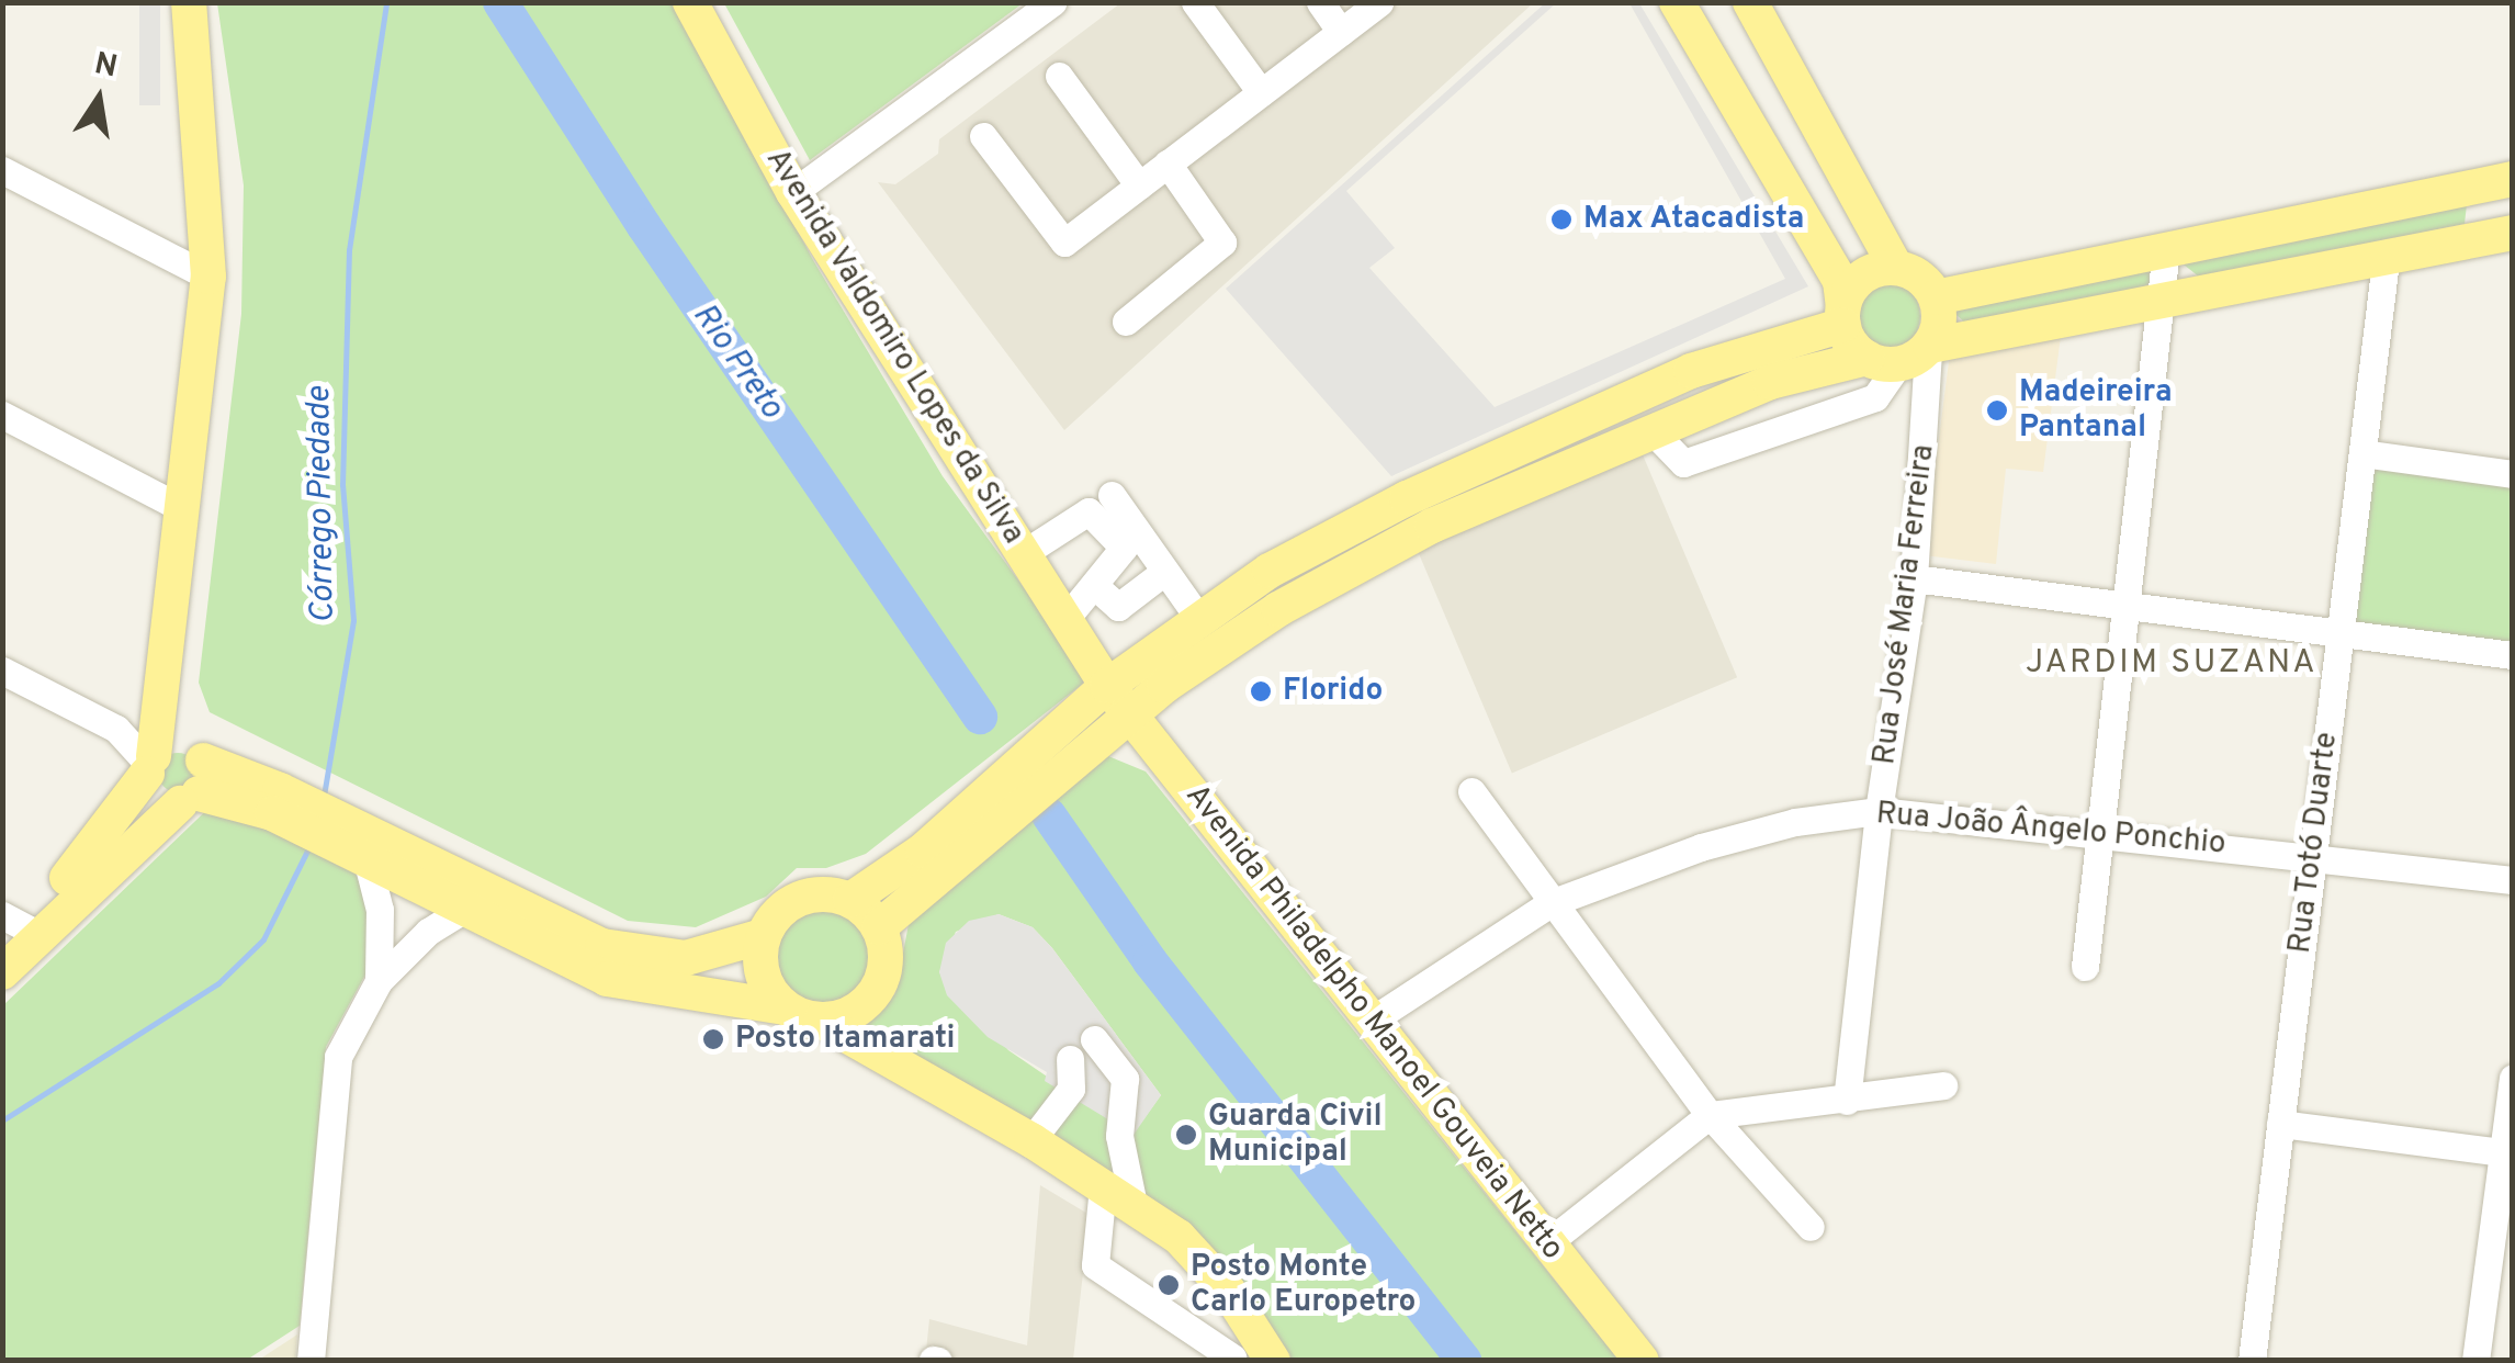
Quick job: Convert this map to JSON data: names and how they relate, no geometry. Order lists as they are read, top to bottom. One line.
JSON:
{"streets":{"main road":["Avenida Valdomiro Lopes da Silva","Avenida Philadelpho Manoel Gouveia Netto"],"street":["Rua José Maria Ferreira","Rua João Ângelo Ponchio","Rua Totó Duarte"]},"crossings":[["Avenida Valdomiro Lopes da Silva","Avenida Philadelpho Manoel Gouveia Netto"],["Rua José Maria Ferreira","Rua João Ângelo Ponchio"],["Rua João Ângelo Ponchio","Rua Totó Duarte"],["Rua João Ângelo Ponchio","Avenida Philadelpho Manoel Gouveia Netto"]],"districts":["JARDIM SUZANA"],"water":["Rio Preto","Córrego Piedade"],"places":["Max Atacadista","Madeireira Pantanal","Florido","Posto Itamarati","Guarda Civil Municipal","Posto Monte Carlo Europetro"],"north":"top"}
